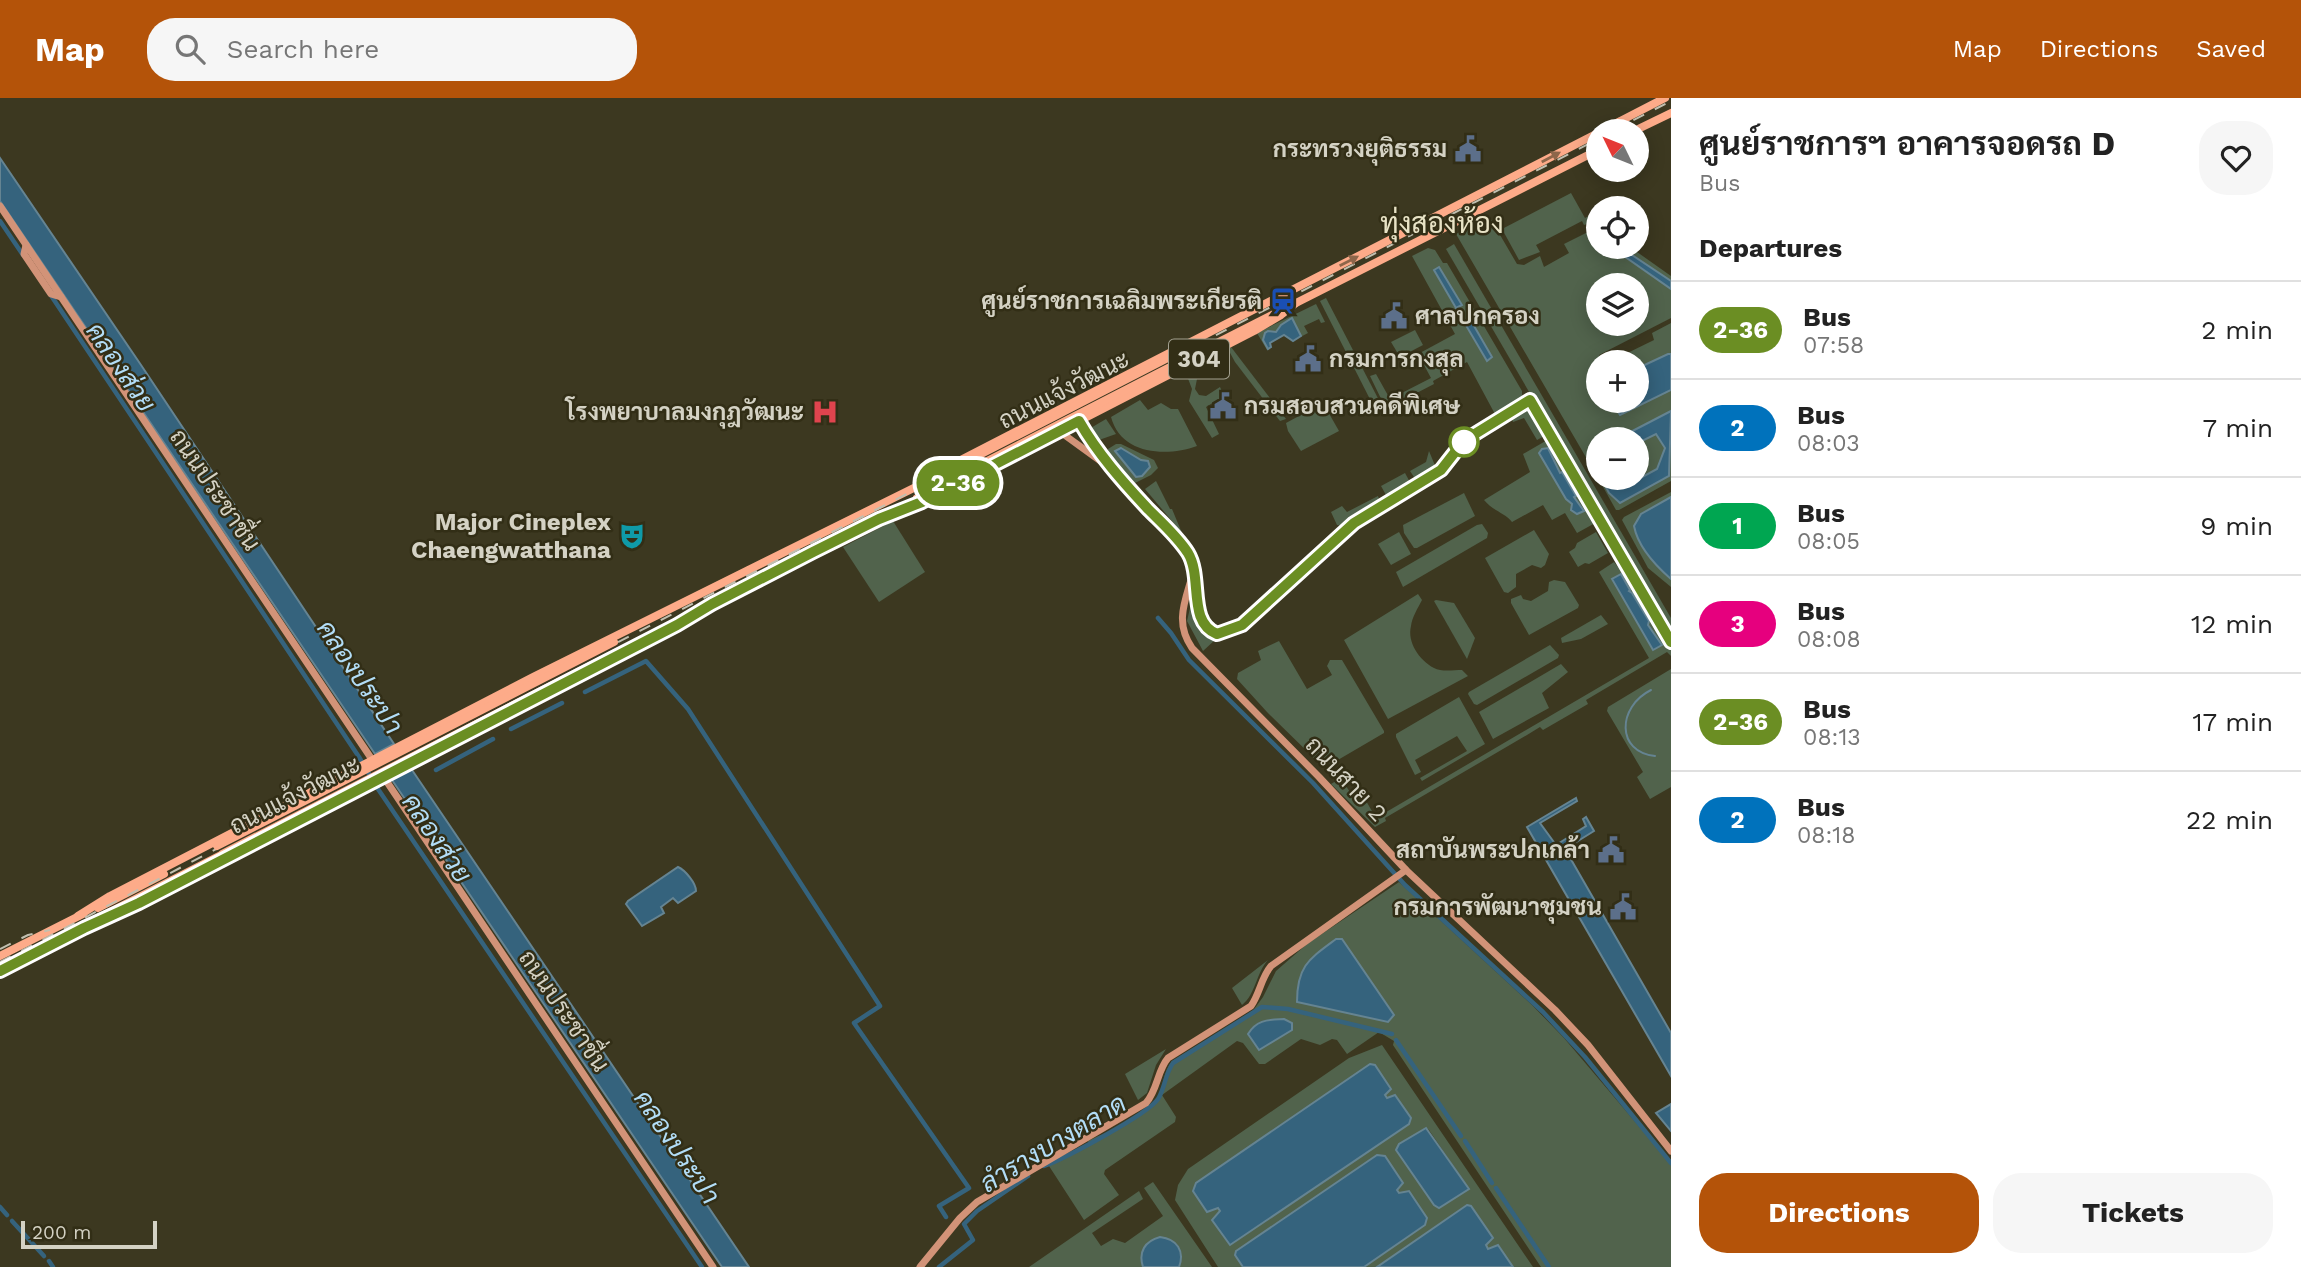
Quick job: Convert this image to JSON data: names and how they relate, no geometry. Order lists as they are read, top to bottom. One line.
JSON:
{"streets":{"main road":["304","ถนนแจ้งวัฒนะ"],"street":["ถนนประชาชื่น","ถนนสาย 2"]},"crossings":[["ถนนแจ้งวัฒนะ","ถนนประชาชื่น"]],"districts":["ทุ่งสองห้อง"],"water":["คลองส่วย","คลองประปา","ลำรางบางตลาด"],"places":{"public building":["กระทรวงยุติธรรม","ศาลปกครอง","กรมการกงสุล","กรมสอบสวนคดีพิเศษ","สถาบันพระปกเกล้า","กรมการพัฒนาชุมชน"],"station":["ศูนย์ราชการเฉลิมพระเกียรติ"],"hospital":["โรงพยาบาลมงกุฎวัฒนะ"],"theatre":["Major Cineplex Chaengwatthana"]},"lines":["bus line 2-36"],"scale_bar":"200 m","north":"top left","page":{"header":"Map","search":"Search here","nav":["Map","Directions","Saved"],"on_map":"2-36","heading":[["ศูนย์ราชการฯ อาคารจอดรถ D","Bus"],"Departures"],"map_buttons":["+","−"],"list":[{"mark":"2-36","name":"Bus","note":"07:58","value":"2 min"},{"mark":"2","name":"Bus","note":"08:03","value":"7 min"},{"mark":"1","name":"Bus","note":"08:05","value":"9 min"},{"mark":"3","name":"Bus","note":"08:08","value":"12 min"},{"mark":"2-36","name":"Bus","note":"08:13","value":"17 min"},{"mark":"2","name":"Bus","note":"08:18","value":"22 min"}],"buttons":["Directions","Tickets"],"scale":"200 m"}}
